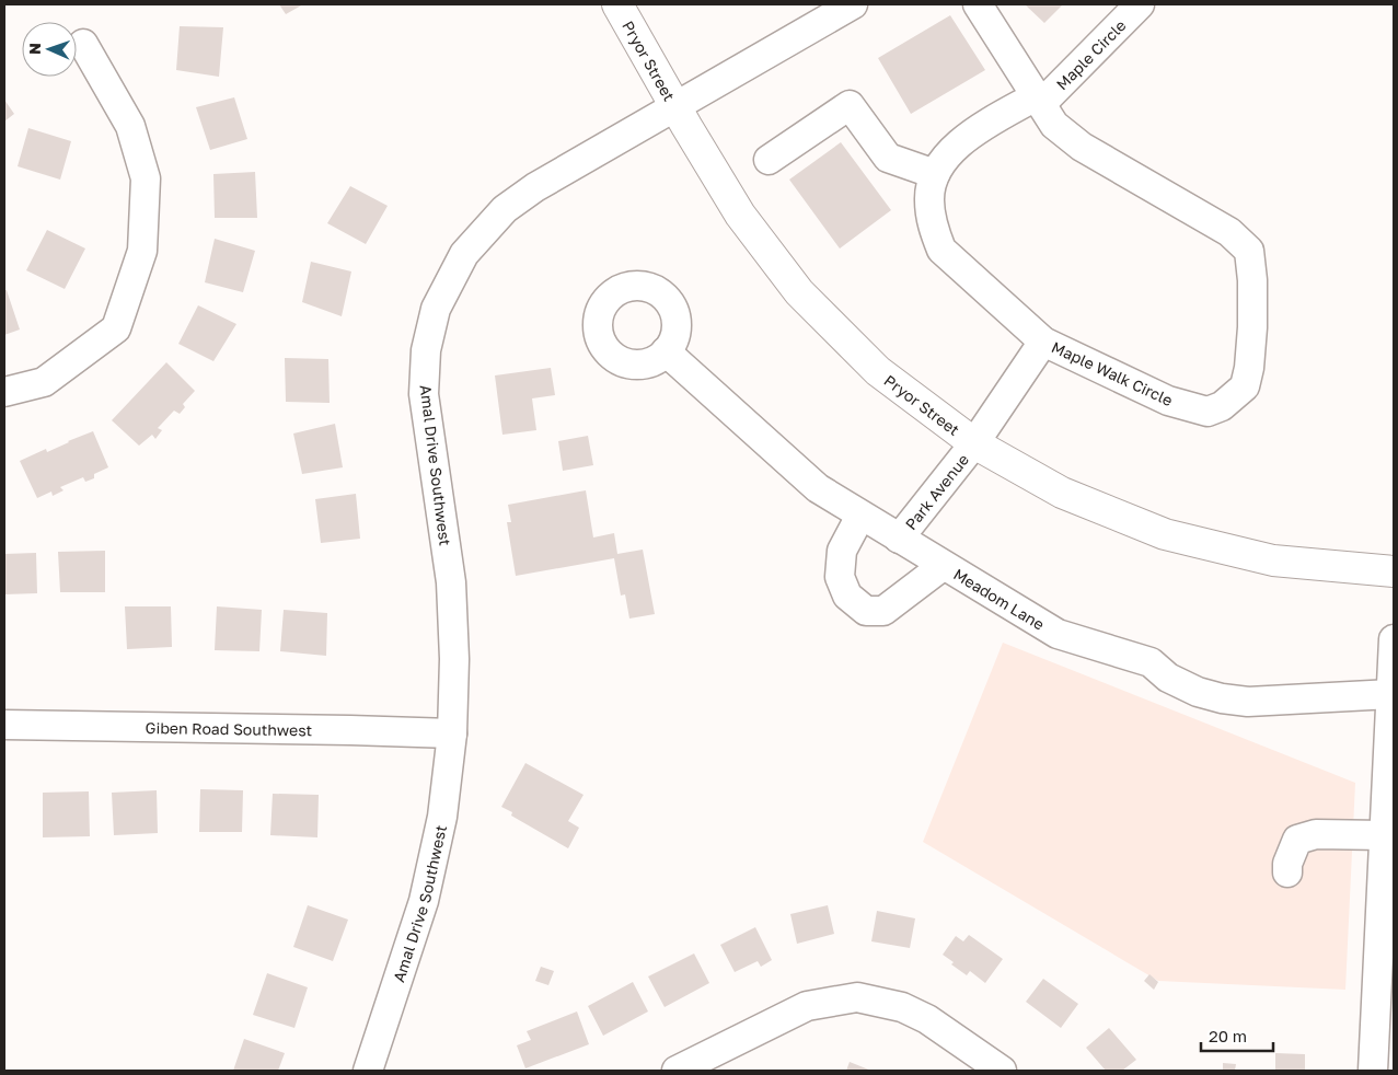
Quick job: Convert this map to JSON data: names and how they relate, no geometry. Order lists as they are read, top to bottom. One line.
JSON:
{"streets":{"main road":["Pryor Street"],"street":["Maple Circle","Maple Walk Circle","Amal Drive Southwest","Park Avenue","Meadom Lane","Giben Road Southwest"]},"crossings":[["Maple Circle","Maple Walk Circle"],["Pryor Street","Amal Drive Southwest"],["Pryor Street","Park Avenue"],["Maple Walk Circle","Park Avenue"],["Amal Drive Southwest","Giben Road Southwest"],["Park Avenue","Meadom Lane"]],"scale_bar":"20 m","north":"left"}
